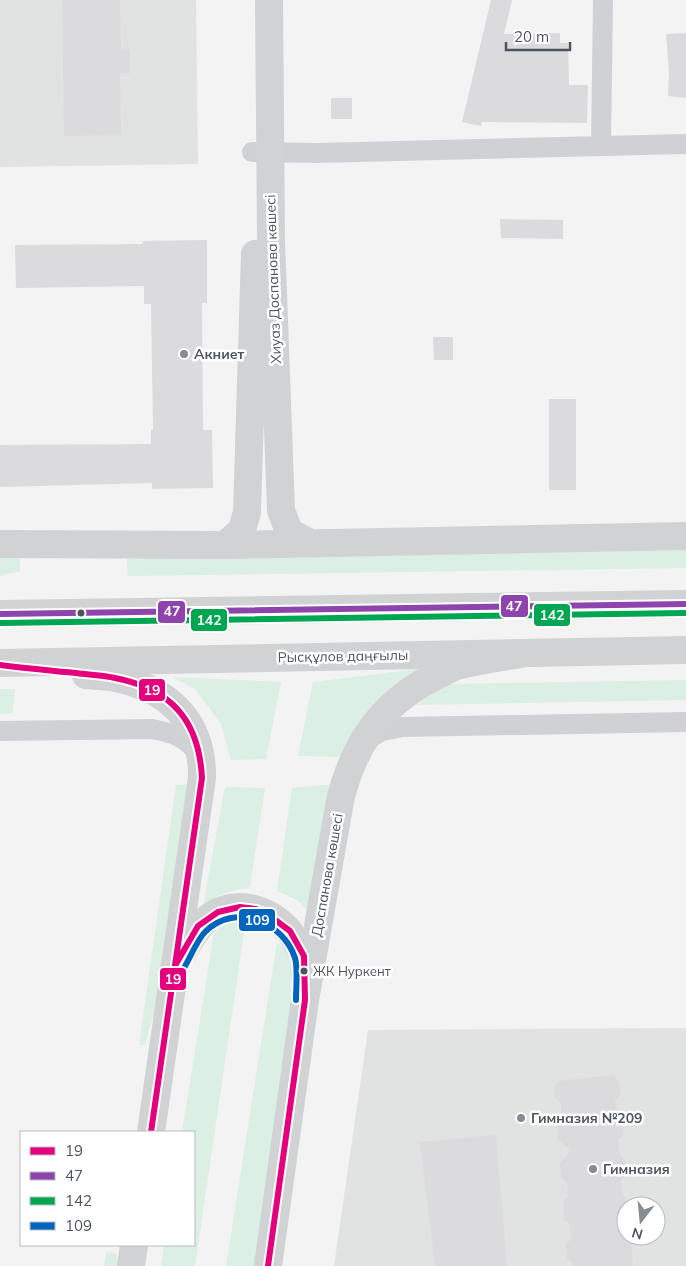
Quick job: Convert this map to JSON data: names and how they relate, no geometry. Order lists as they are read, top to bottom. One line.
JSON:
{"streets":{"street":["Хиуаз Доспанова көшесі","Рысқұлов даңғылы","Доспанова көшесі"]},"crossings":[["Рысқұлов даңғылы","Доспанова көшесі"]],"places":["Акниет","ЖК Нуркент","Гимназия №209","Гимназия"],"lines":["transit line 47","transit line 142","transit line 19","transit line 109"],"legend":["19","47","142","109"],"scale_bar":"20 m","north":"bottom"}
